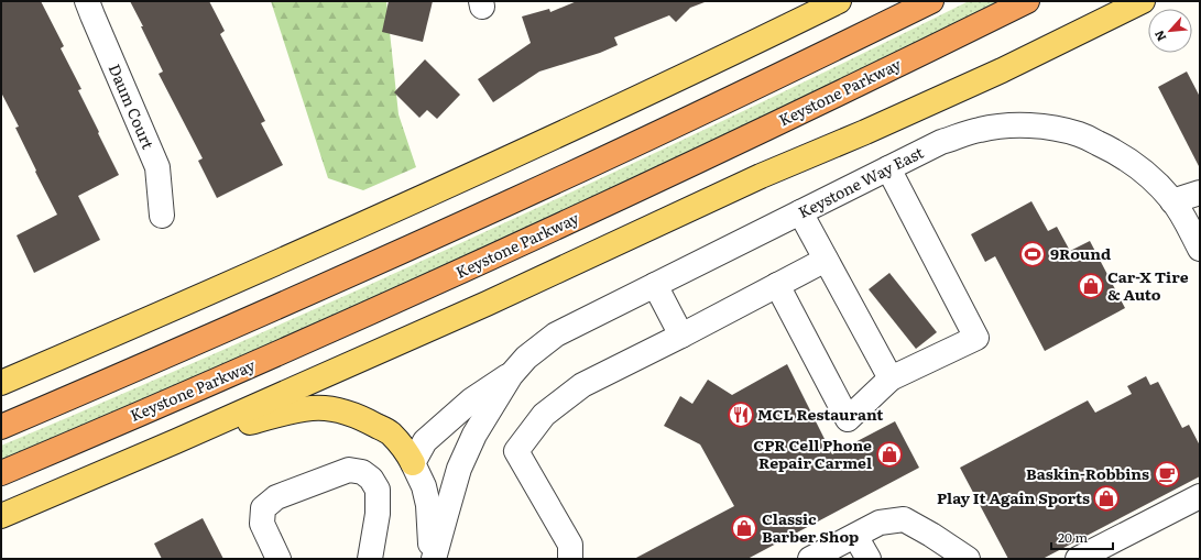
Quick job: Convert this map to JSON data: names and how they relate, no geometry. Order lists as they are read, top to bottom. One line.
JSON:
{"streets":{"highway":["Keystone Parkway"],"street":["Daum Court","Keystone Way East"]},"places":{"sports":["9Round"],"shop":["Car-X Tire & Auto","CPR Cell Phone Repair Carmel","Play It Again Sports","Classic Barber Shop"],"restaurant":["MCL Restaurant"],"cafe":["Baskin-Robbins"]},"scale_bar":"20 m","north":"bottom left"}
